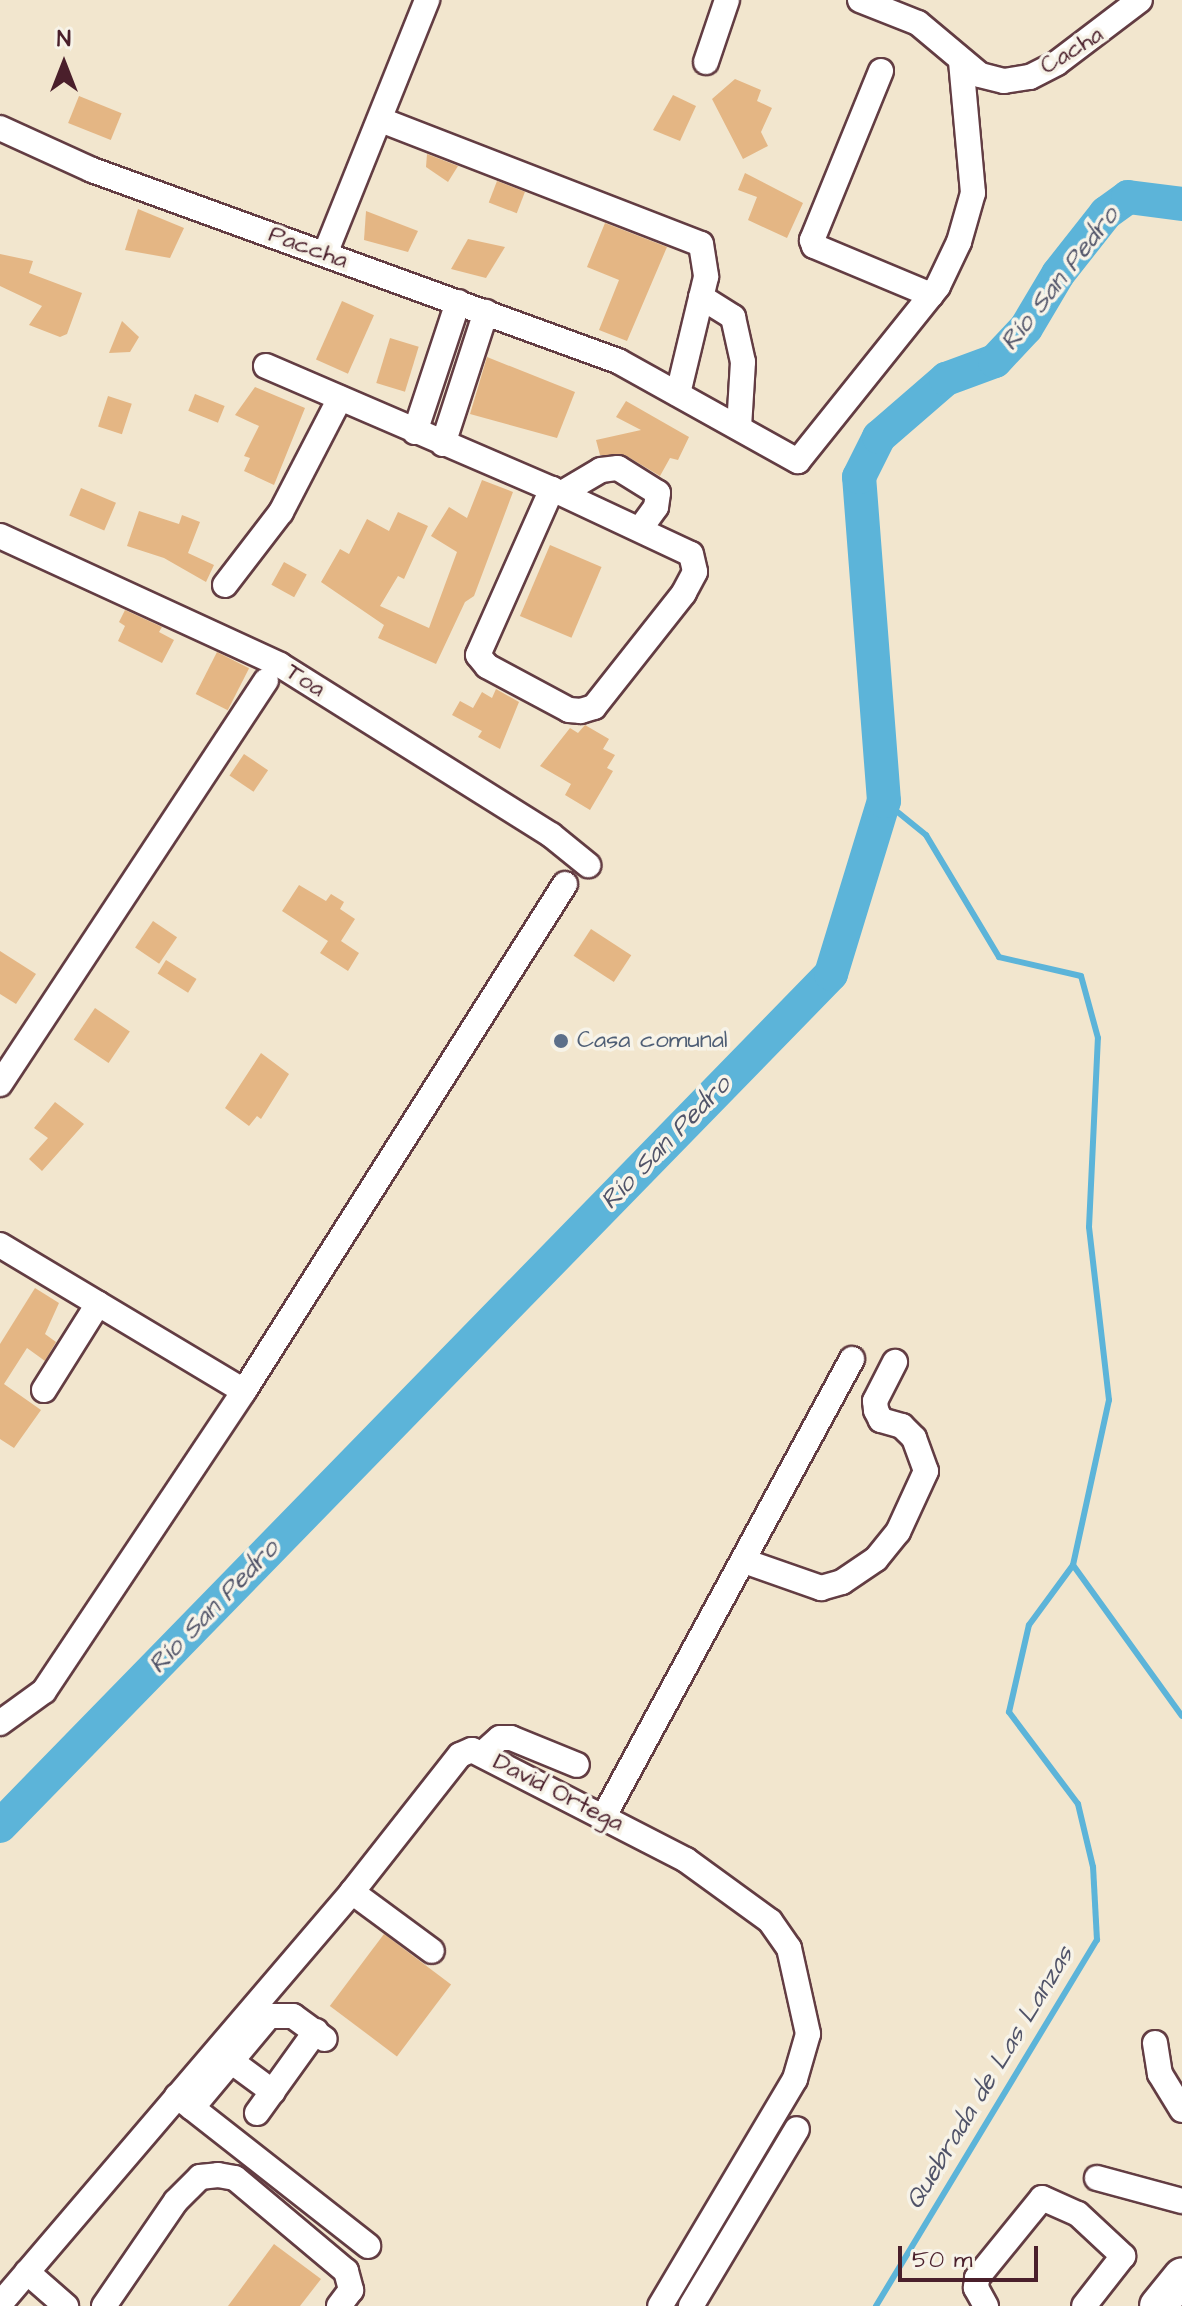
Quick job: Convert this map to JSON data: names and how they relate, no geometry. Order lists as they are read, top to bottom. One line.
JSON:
{"streets":{"street":["Cacha","Paccha","Toa","David Ortega"]},"water":["Río San Pedro","Quebrada de Las Lanzas"],"places":["Casa comunal"],"scale_bar":"50 m","north":"top"}
